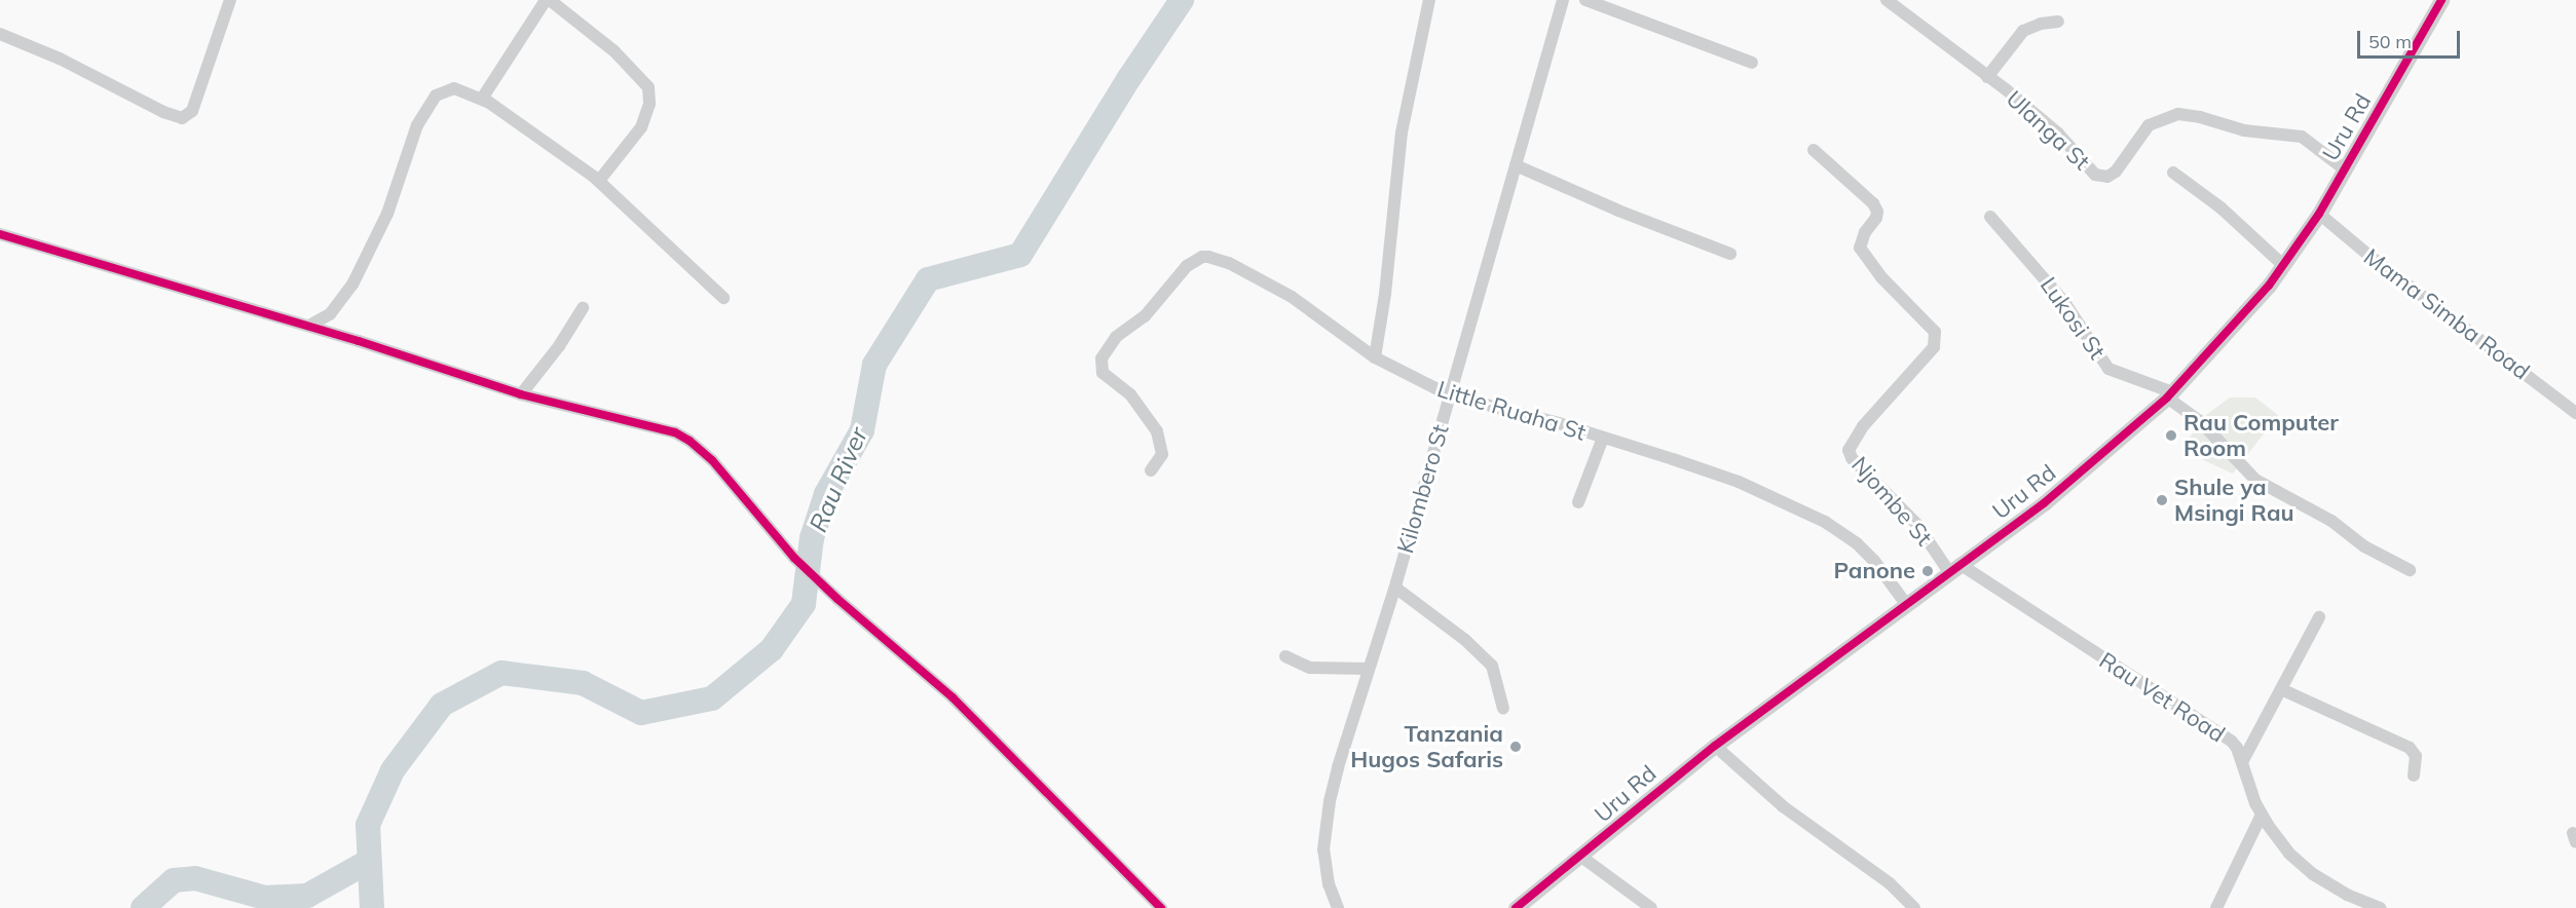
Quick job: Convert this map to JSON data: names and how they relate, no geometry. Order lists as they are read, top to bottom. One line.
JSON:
{"streets":{"street":["Uru Rd","Ulanga St","Mama Simba Road","Lukosi St","Little Ruaha St","Kilombero St","Njombe St","Rau Vet Road"]},"crossings":[["Uru Rd","Ulanga St"],["Uru Rd","Mama Simba Road"],["Uru Rd","Lukosi St"],["Uru Rd","Little Ruaha St"],["Uru Rd","Njombe St"],["Uru Rd","Rau Vet Road"],["Little Ruaha St","Kilombero St"],["Njombe St","Rau Vet Road"]],"water":["Rau River"],"places":["Rau Computer Room","Shule ya Msingi Rau","Panone","Tanzania Hugos Safaris"],"scale_bar":"50 m"}
